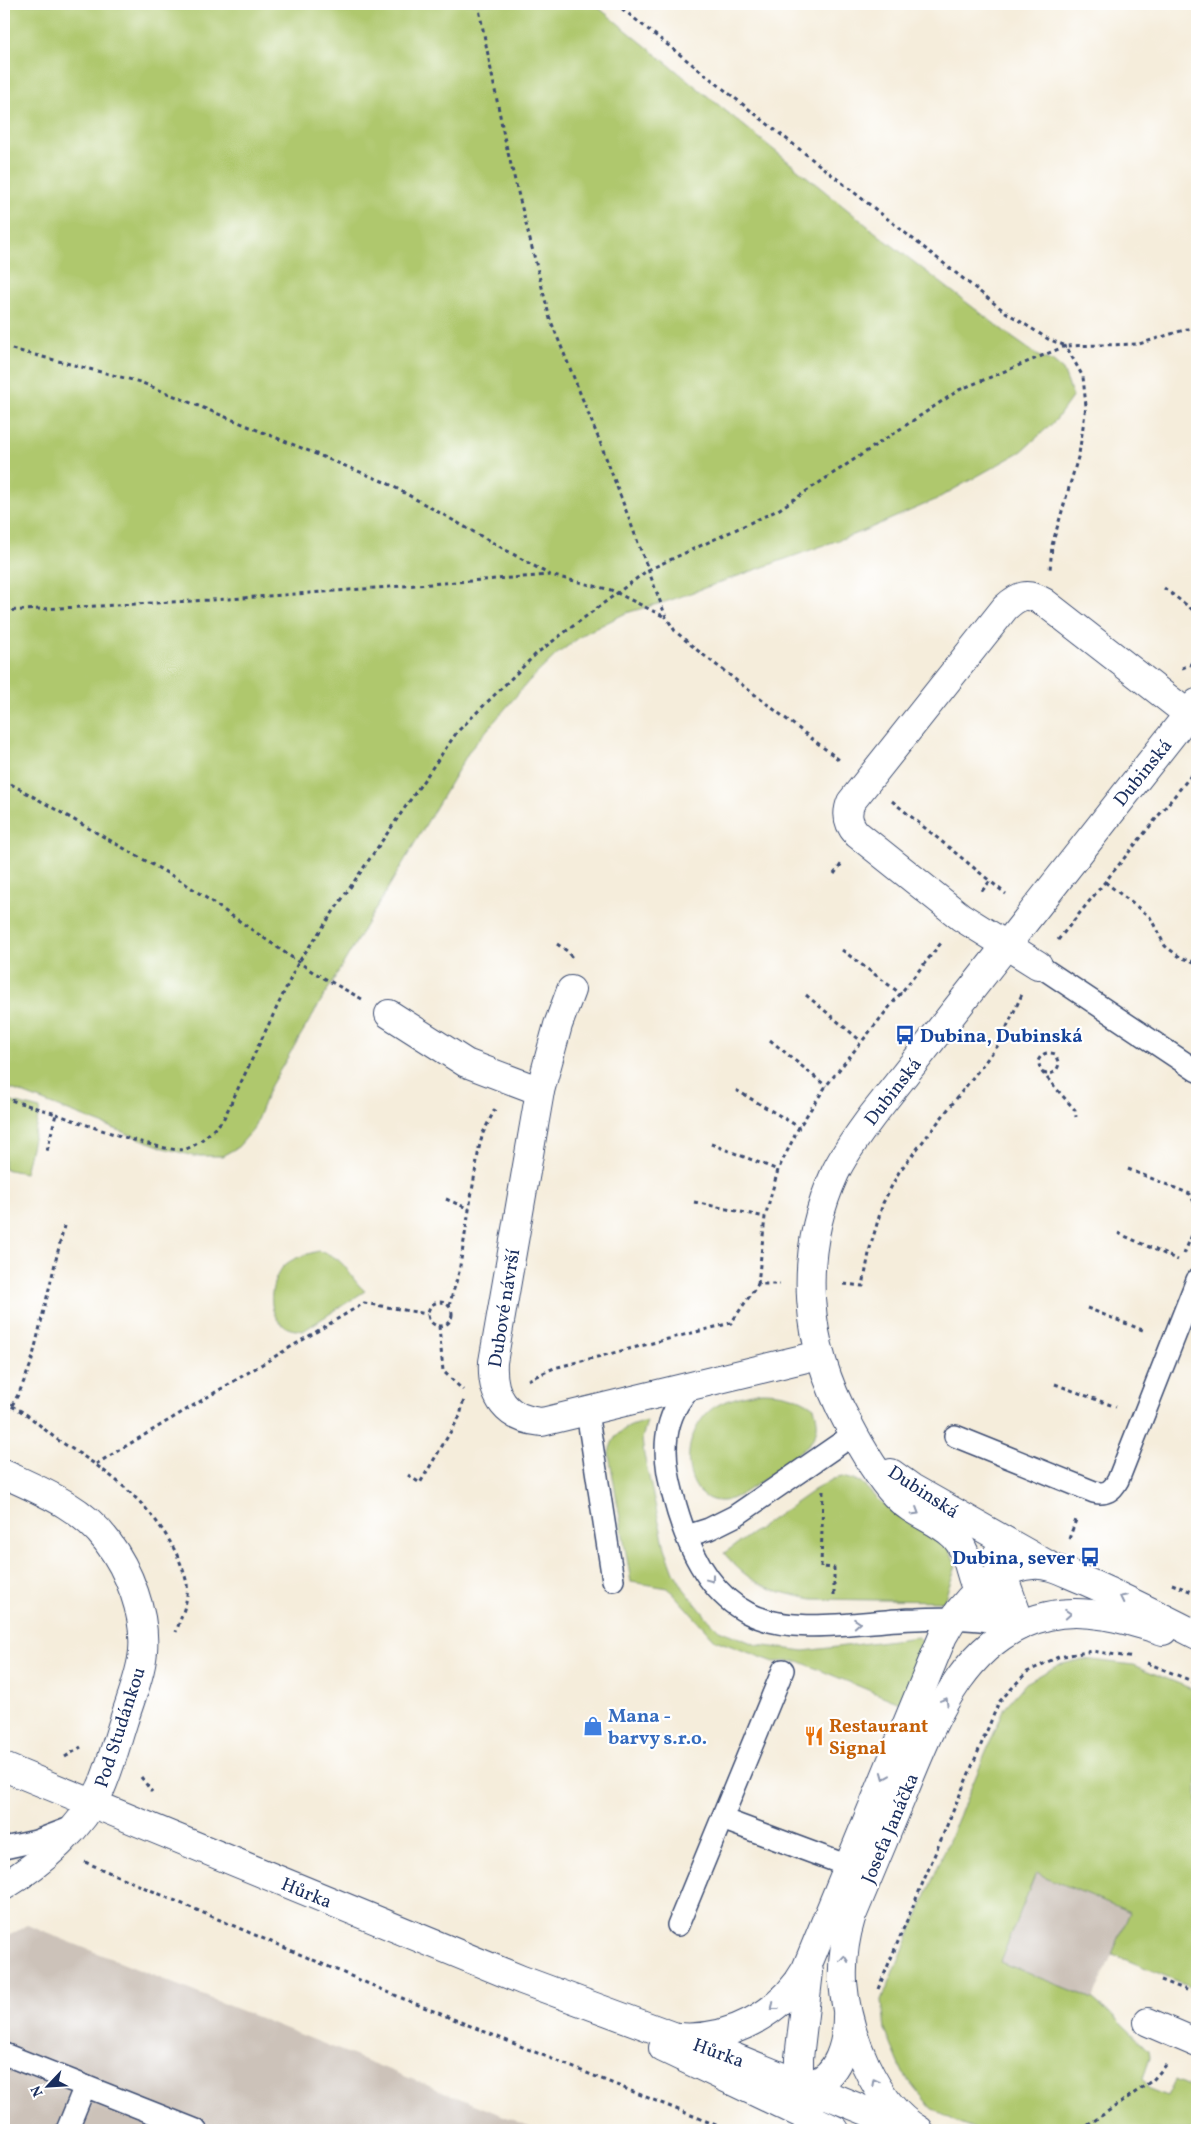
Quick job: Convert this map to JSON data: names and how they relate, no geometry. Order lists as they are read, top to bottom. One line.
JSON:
{"streets":{"street":["Dubinská","Dubové návrší","Pod Studánkou","Josefa Janáčka","Hůrka"]},"crossings":[["Dubinská","Dubové návrší"],["Dubinská","Josefa Janáčka"],["Pod Studánkou","Hůrka"],["Josefa Janáčka","Hůrka"]],"places":{"bus stop":["Dubina, Dubinská","Dubina, sever"],"shop":["Mana - barvy s.r.o."],"restaurant":["Restaurant Signal"]},"north":"bottom left"}
